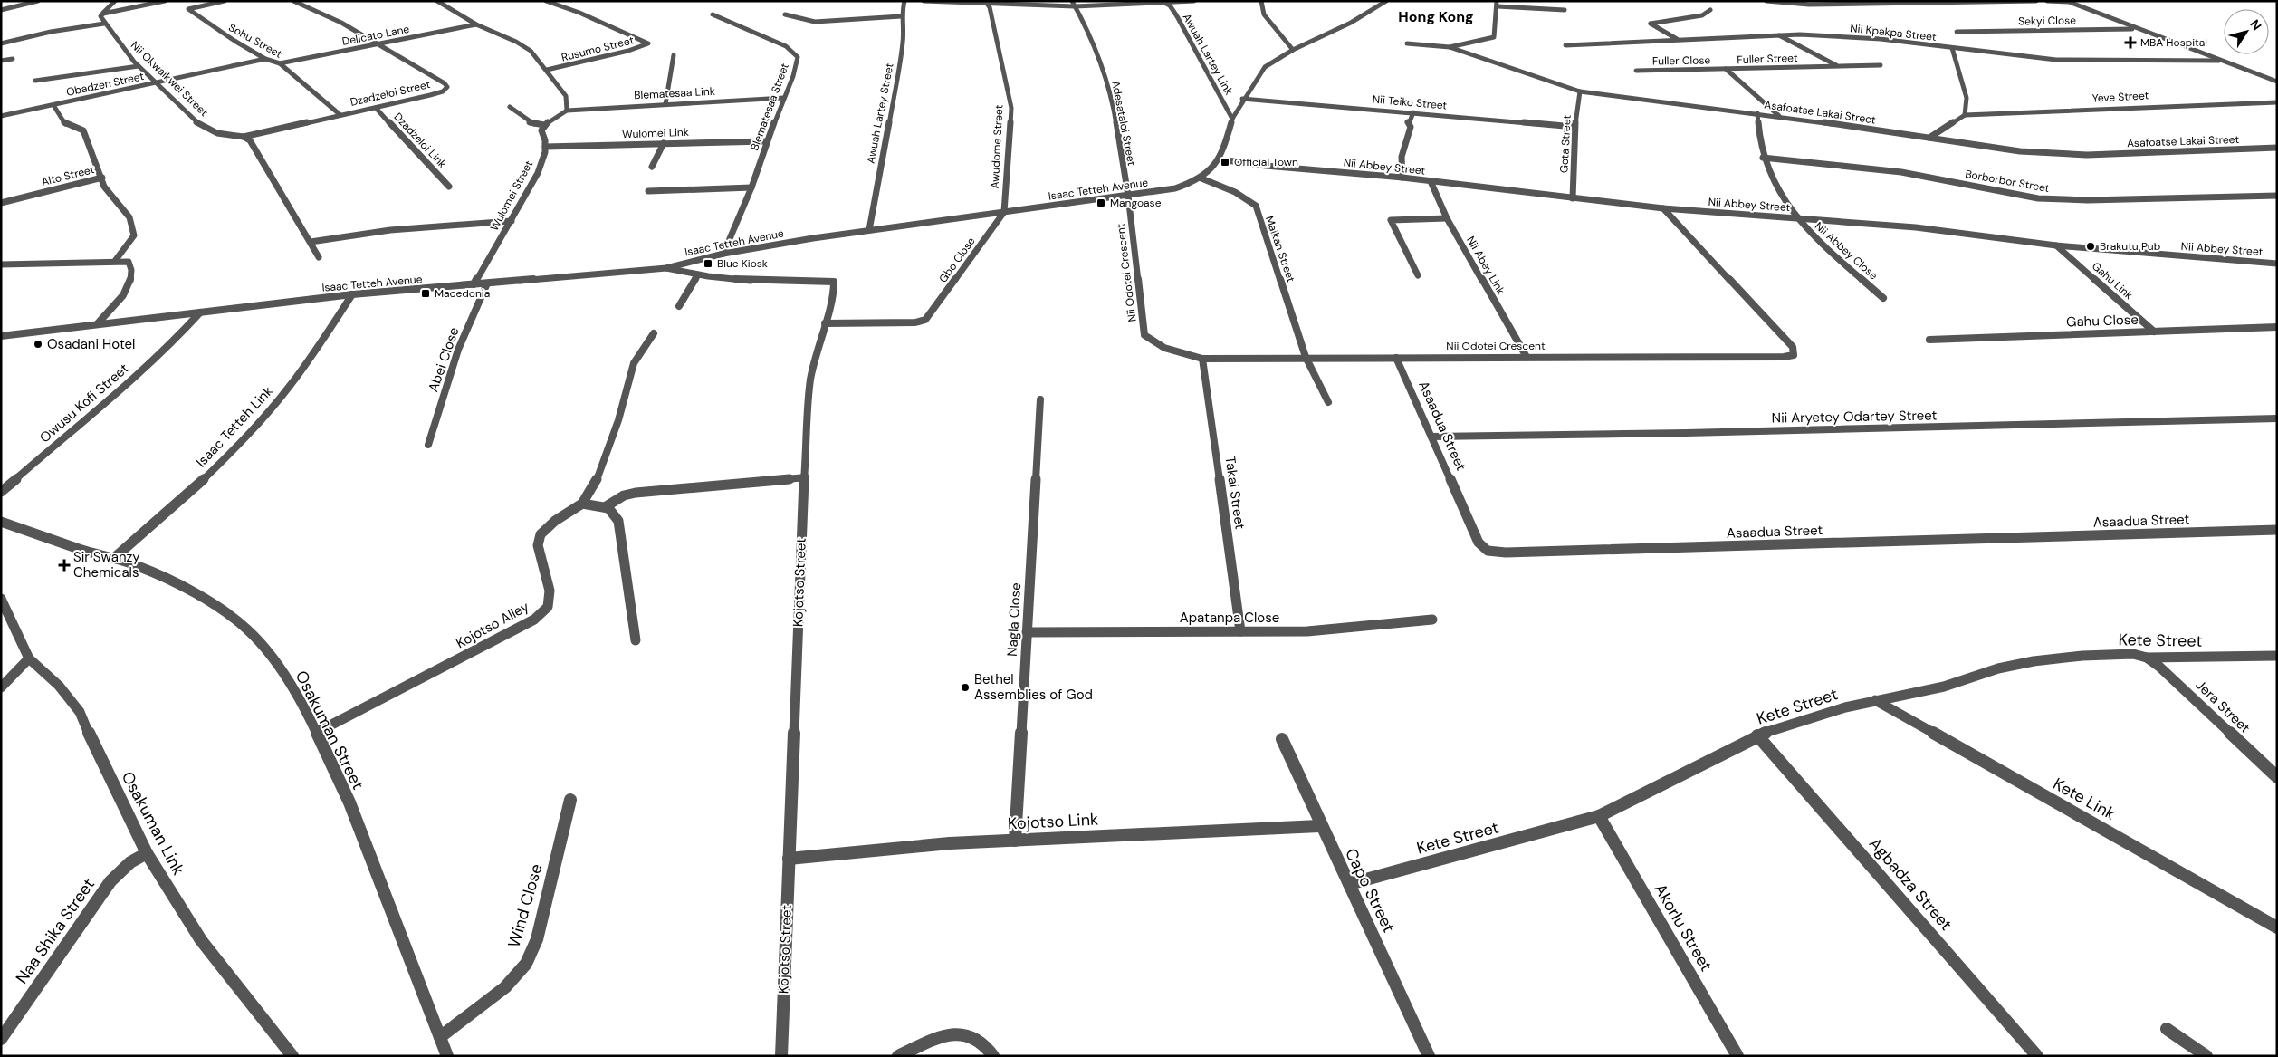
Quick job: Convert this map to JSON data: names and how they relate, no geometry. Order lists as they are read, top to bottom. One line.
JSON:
{"streets":{"street":["Sekyi Close","Nii Kpakpa Street","Delicato Lane","Sohu Street","Rusumo Street","Awuah Lartey Link","Fuller Street","Fuller Close","Nii Okwaikwei Street","Obadzen Street","Dzadzeloi Street","Blematesaa Link","Yeve Street","Nii Teiko Street","Blematesaa Street","Asafoatse Lakai Street","Awuah Lartey Street","Adesataloi Street","Wulomei Link","Dzadzeloi Link","Gota Street","Awudome Street","Nii Abbey Street","Alto Street","Borborbor Street","Isaac Tetteh Avenue","Wulomei Street","Maikan Street","Nii Abbey Close","Gbo Close","Nii Abey Link","Nii Odotei Crescent","Gahu Link","Gahu Close","Abei Close","Owusu Kofi Street","Nii Aryetey Odartey Street","Asaadua Street","Isaac Tetteh Link","Takai Street","Kojotso Street","Apatanpa Close","Nagla Close","Kojotso Alley","Kete Street","Jera Street","Osakuman Street","Kete Link","Kojotso Link","Osakuman Link","Agbadza Street","Capo Street","Wind Close","Akorlu Street","Naa Shika Street"]},"crossings":[["Delicato Lane","Sohu Street"],["Delicato Lane","Dzadzeloi Street"],["Sohu Street","Obadzen Street"],["Sohu Street","Dzadzeloi Street"],["Awuah Lartey Link","Isaac Tetteh Avenue"],["Fuller Street","Fuller Close"],["Fuller Street","Asafoatse Lakai Street"],["Nii Okwaikwei Street","Obadzen Street"],["Nii Okwaikwei Street","Dzadzeloi Street"],["Obadzen Street","Alto Street"],["Dzadzeloi Street","Dzadzeloi Link"],["Blematesaa Link","Blematesaa Street"],["Nii Teiko Street","Gota Street"],["Nii Teiko Street","Isaac Tetteh Avenue"],["Blematesaa Street","Wulomei Link"],["Blematesaa Street","Isaac Tetteh Avenue"],["Asafoatse Lakai Street","Gota Street"],["Asafoatse Lakai Street","Nii Abbey Close"],["Awuah Lartey Street","Isaac Tetteh Avenue"],["Adesataloi Street","Isaac Tetteh Avenue"],["Adesataloi Street","Nii Odotei Crescent"],["Wulomei Link","Wulomei Street"],["Gota Street","Nii Abbey Street"],["Awudome Street","Isaac Tetteh Avenue"],["Awudome Street","Gbo Close"],["Nii Abbey Street","Isaac Tetteh Avenue"],["Nii Abbey Street","Nii Abbey Close"],["Nii Abbey Street","Nii Abey Link"],["Nii Abbey Street","Nii Odotei Crescent"],["Nii Abbey Street","Gahu Link"],["Borborbor Street","Nii Abbey Close"],["Isaac Tetteh Avenue","Wulomei Street"],["Isaac Tetteh Avenue","Maikan Street"],["Isaac Tetteh Avenue","Gbo Close"],["Isaac Tetteh Avenue","Nii Odotei Crescent"],["Isaac Tetteh Avenue","Abei Close"],["Isaac Tetteh Avenue","Owusu Kofi Street"],["Isaac Tetteh Avenue","Isaac Tetteh Link"],["Isaac Tetteh Avenue","Kojotso Street"],["Maikan Street","Nii Odotei Crescent"],["Gbo Close","Kojotso Street"],["Nii Abey Link","Nii Odotei Crescent"],["Nii Odotei Crescent","Asaadua Street"],["Nii Odotei Crescent","Takai Street"],["Gahu Link","Gahu Close"],["Nii Aryetey Odartey Street","Asaadua Street"],["Isaac Tetteh Link","Osakuman Street"],["Takai Street","Apatanpa Close"],["Kojotso Street","Kojotso Link"],["Apatanpa Close","Nagla Close"],["Nagla Close","Kojotso Link"],["Kojotso Alley","Osakuman Street"],["Kete Street","Jera Street"],["Kete Street","Kete Link"],["Kete Street","Agbadza Street"],["Kete Street","Capo Street"],["Kete Street","Akorlu Street"],["Osakuman Street","Wind Close"],["Kojotso Link","Capo Street"],["Osakuman Link","Naa Shika Street"]],"districts":["Hong Kong"],"places":{"health":["MBA Hospital","Sir Swanzy Chemicals"],"transit":["Official Town","Mangoase","Blue Kiosk","Macedonia"],"other":["Brakutu Pub","Osadani Hotel","Bethel Assemblies of God"]},"north":"top right"}
